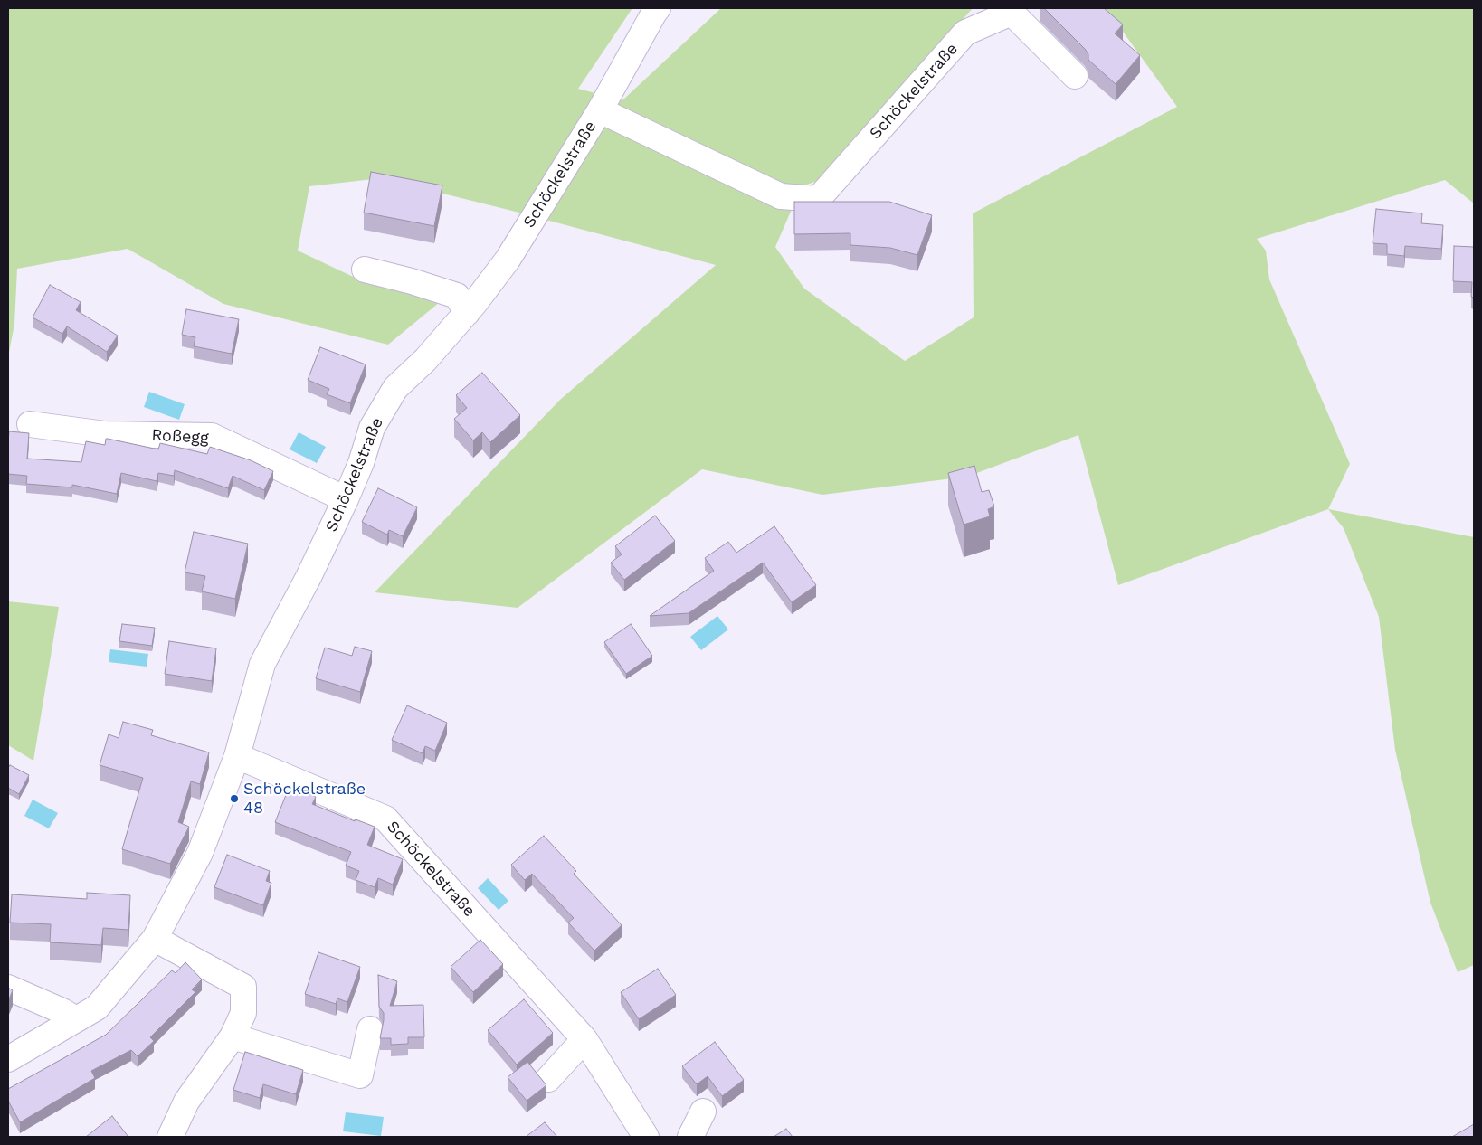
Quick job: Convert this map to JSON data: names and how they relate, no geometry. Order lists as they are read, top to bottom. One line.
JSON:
{"streets":{"street":["Schöckelstraße","Roßegg"]},"crossings":[["Schöckelstraße","Roßegg"]],"places":["Schöckelstraße 48"]}
